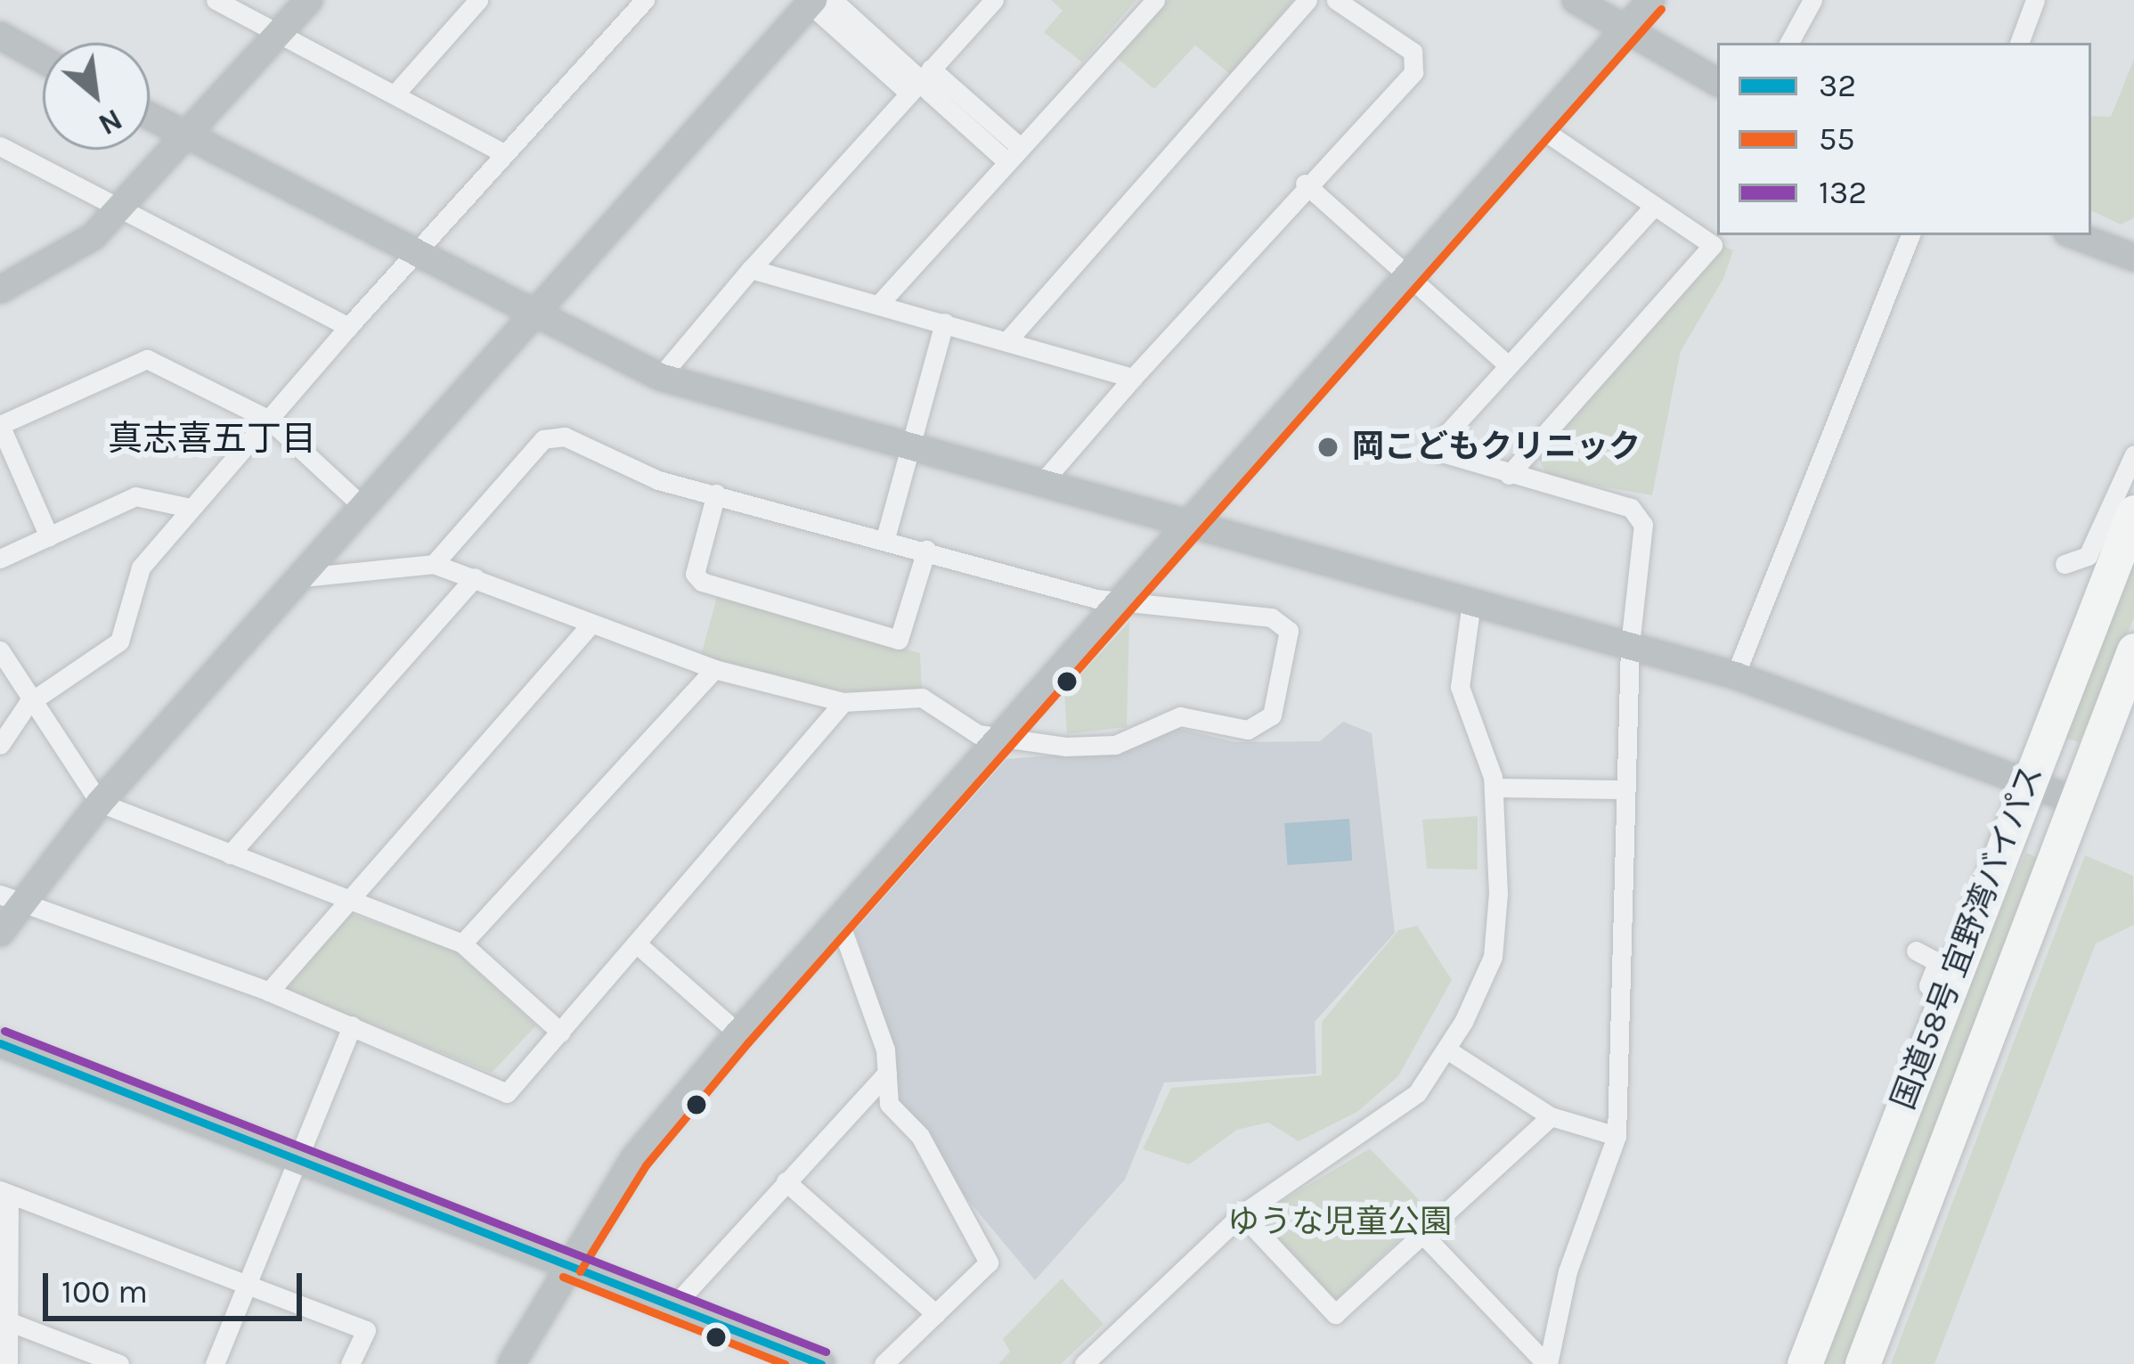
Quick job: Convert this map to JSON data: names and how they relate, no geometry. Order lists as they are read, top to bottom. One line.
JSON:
{"streets":{"highway":["国道58号 宜野湾バイパス"]},"districts":["真志喜五丁目"],"parks":["ゆうな児童公園"],"places":["岡こどもクリニック"],"lines":["transit line 55","transit line 132","transit line 32"],"legend":["32","55","132"],"scale_bar":"100 m","north":"bottom right"}
